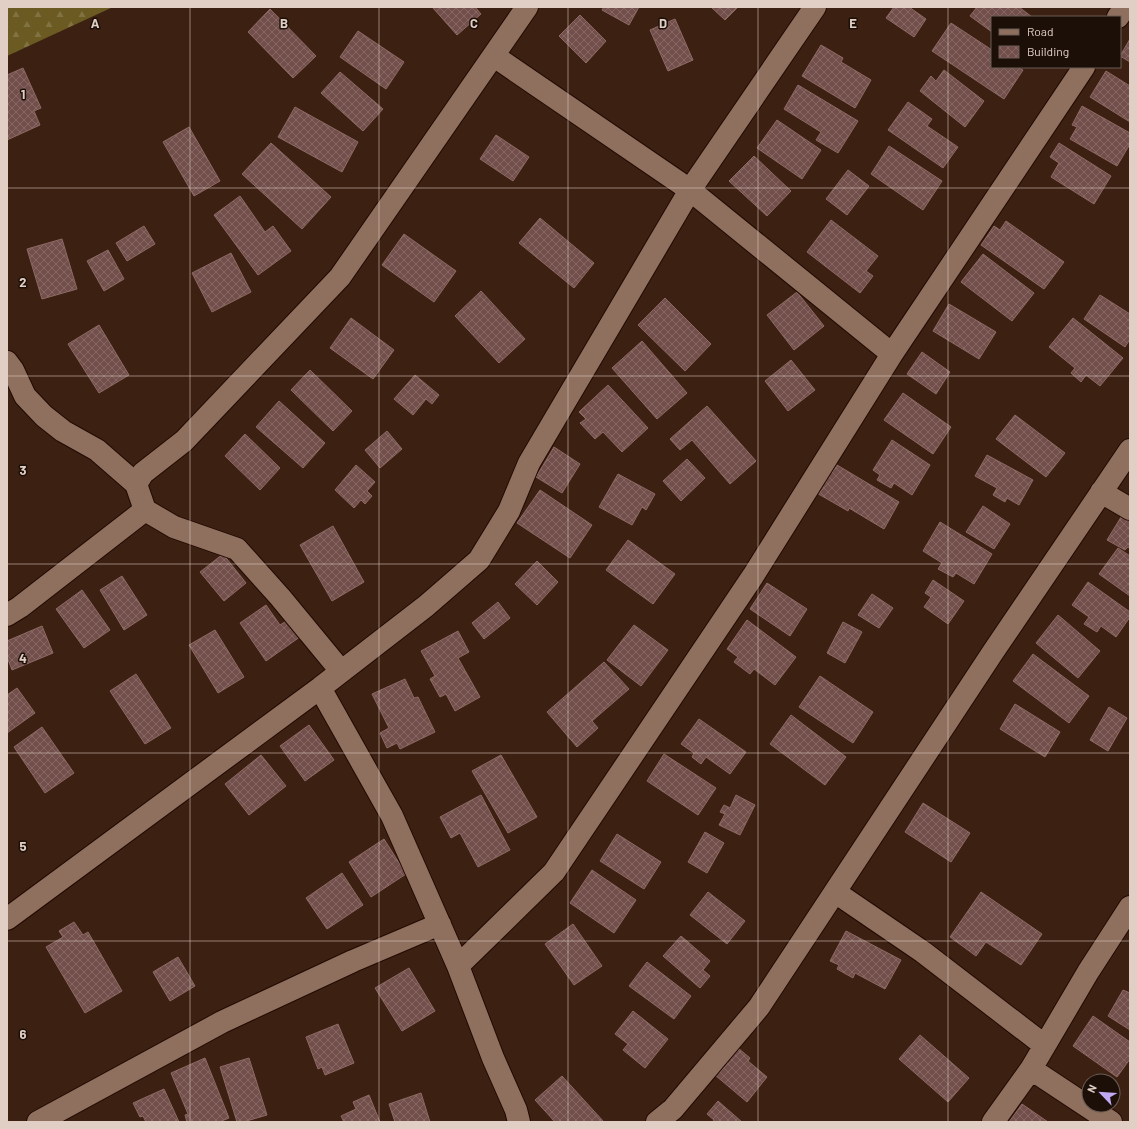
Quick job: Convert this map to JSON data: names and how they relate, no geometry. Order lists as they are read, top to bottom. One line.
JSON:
{"legend":["Road","Building"],"north":"top left","grid":{"columns":["A","B","C","D","E"],"rows":["1","2","3","4","5","6"]}}
